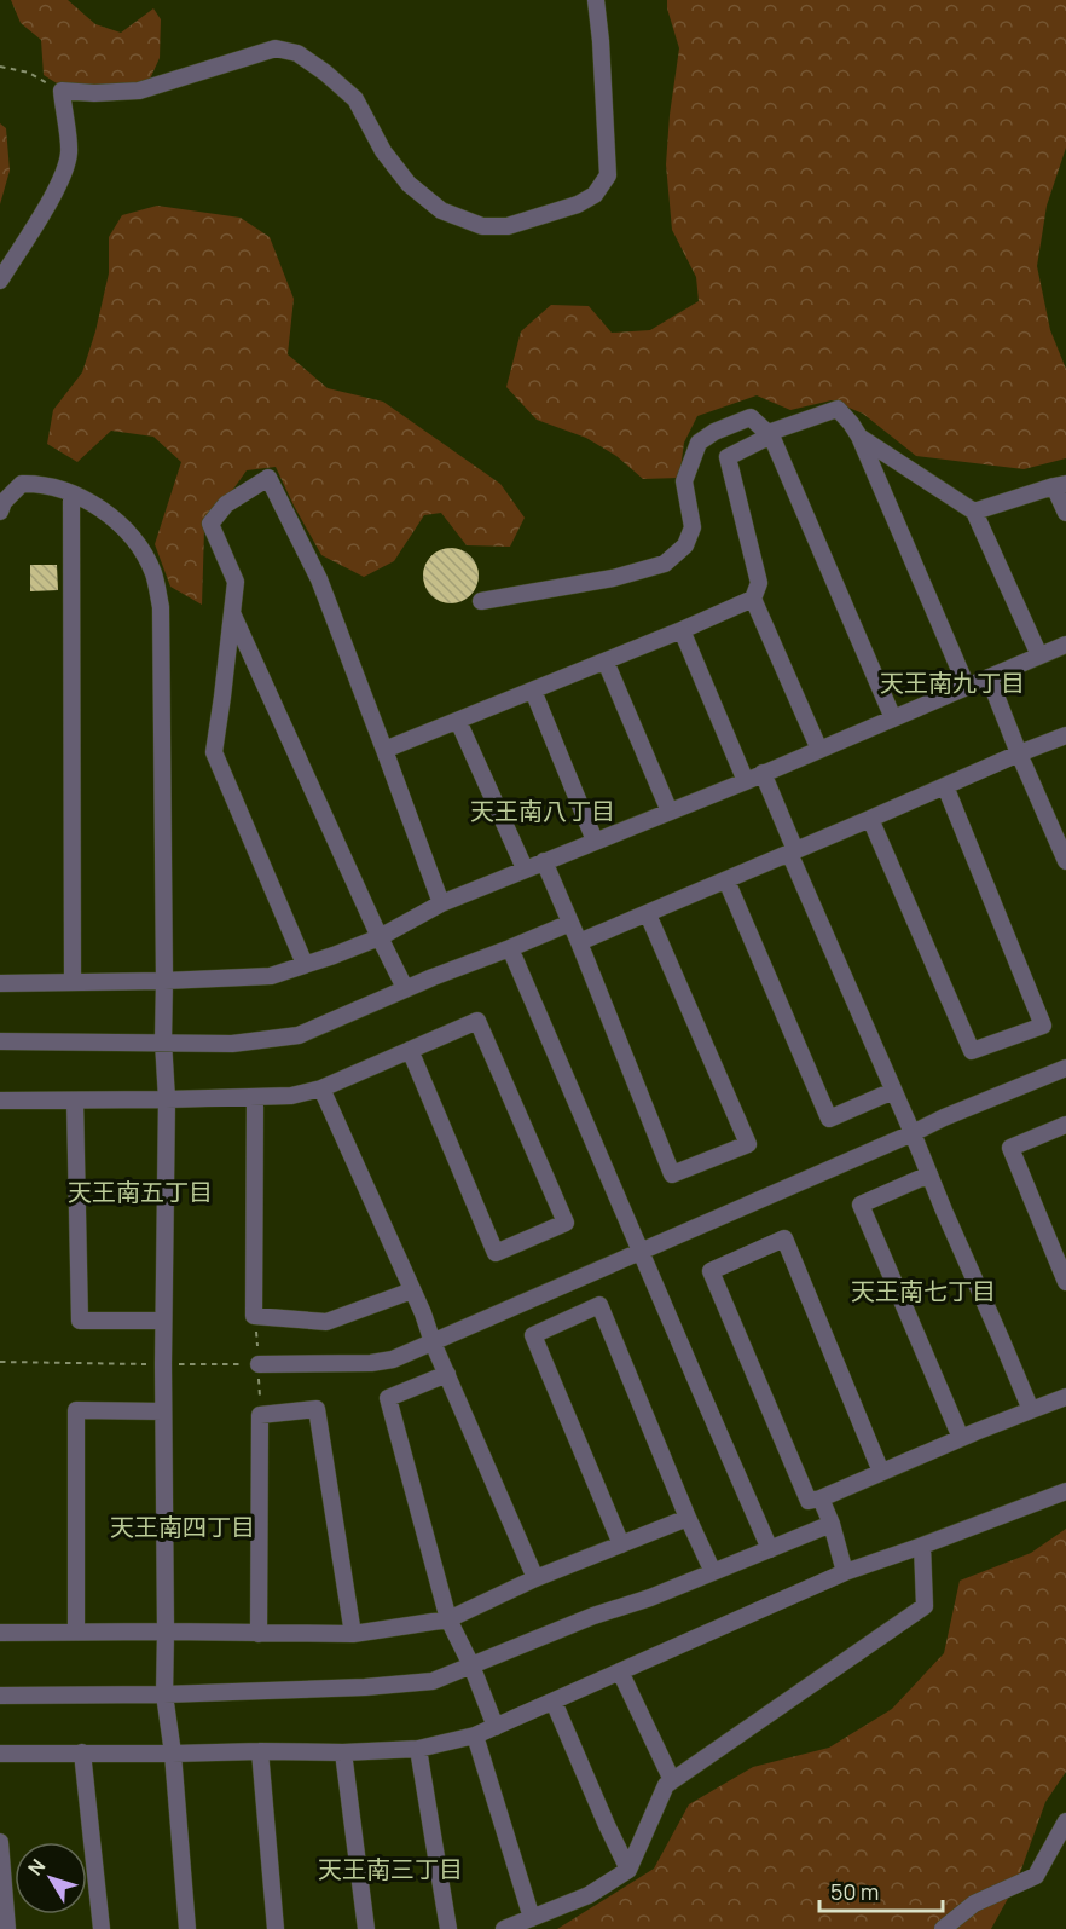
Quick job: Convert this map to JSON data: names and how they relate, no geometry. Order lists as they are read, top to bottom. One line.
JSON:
{"districts":["天王南九丁目","天王南八丁目","天王南五丁目","天王南七丁目","天王南四丁目","天王南三丁目"],"scale_bar":"50 m","north":"top left"}
